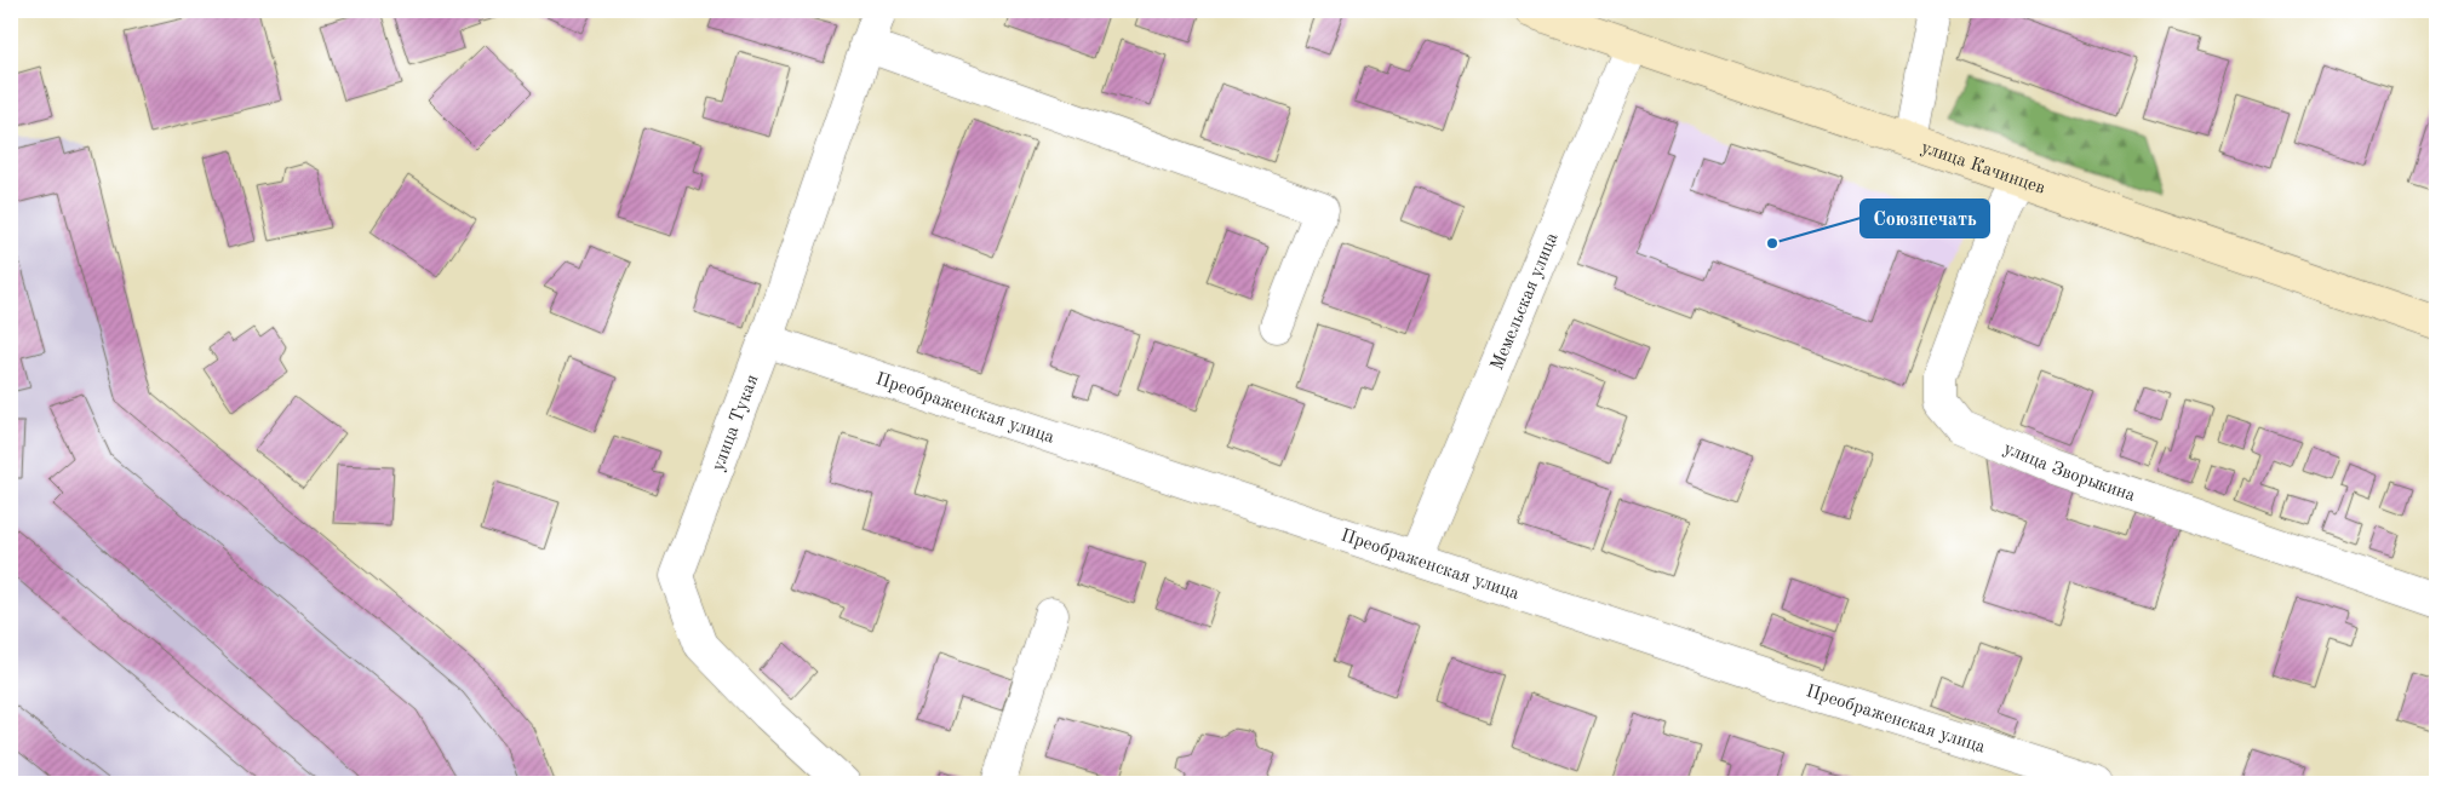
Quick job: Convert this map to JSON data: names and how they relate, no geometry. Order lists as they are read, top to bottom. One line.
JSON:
{"streets":{"main road":["улица Качинцев"],"street":["Мемельская улица","Преображенская улица","улица Тукая","улица Зворыкина"]},"crossings":[["улица Качинцев","Мемельская улица"],["улица Качинцев","улица Зворыкина"],["Мемельская улица","Преображенская улица"],["Преображенская улица","улица Тукая"]],"places":["Союзпечать"]}
